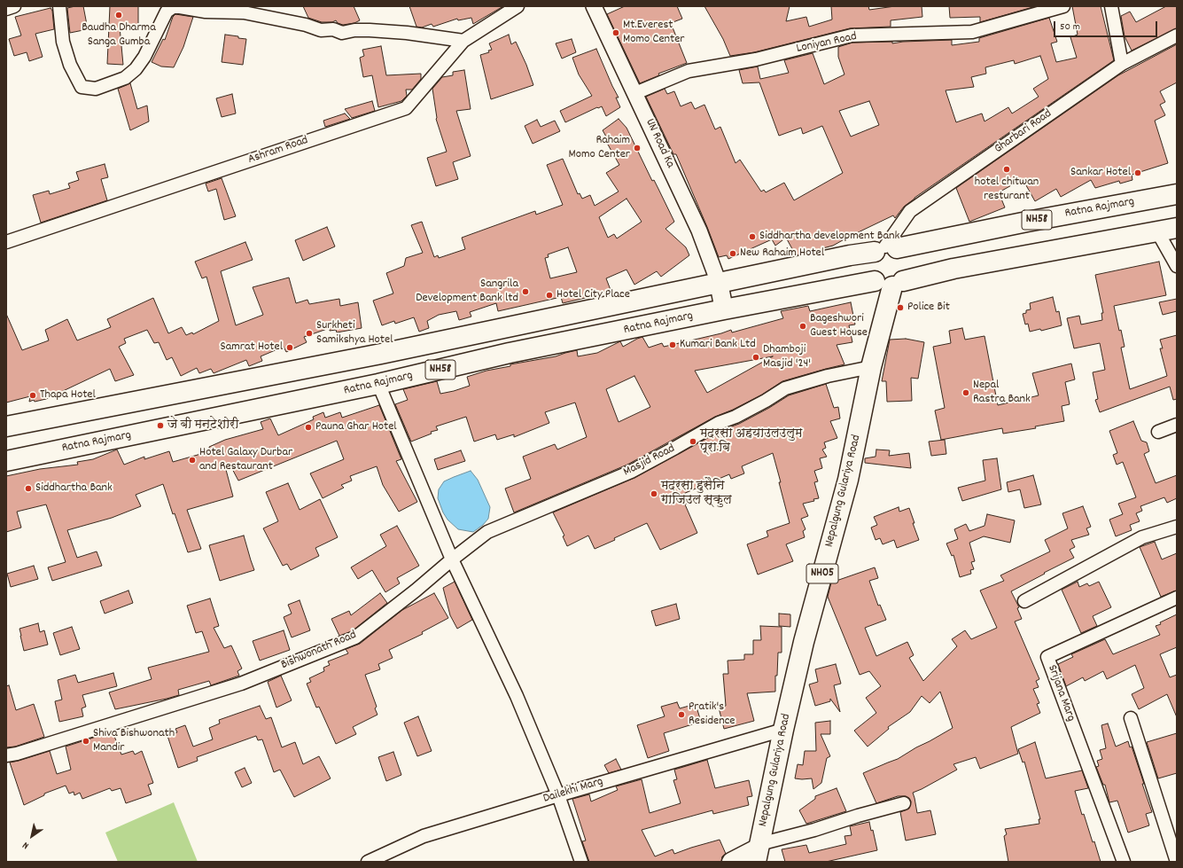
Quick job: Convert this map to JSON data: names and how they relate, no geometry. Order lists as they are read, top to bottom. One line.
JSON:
{"streets":{"main road":["Ratna Rajmarg","NH58","Nepalgung Gulariya Road","NH05"],"street":["Loniyan Road","Gharbari Road","UN Road Ka","Ashram Road","Masjid Road","Bishwonath Road","Srijana Marg","Dailekhi Marg"]},"crossings":[["Loniyan Road","UN Road Ka"],["Gharbari Road","Ratna Rajmarg"],["Gharbari Road","Nepalgung Gulariya Road"],["UN Road Ka","Ratna Rajmarg"],["Ratna Rajmarg","Nepalgung Gulariya Road"],["Masjid Road","Nepalgung Gulariya Road"],["Masjid Road","Bishwonath Road"],["Nepalgung Gulariya Road","Dailekhi Marg"]],"places":["Baudha Dharma Sanga Gumba","Mt.Everest Momo Center","Rahaim Momo Center","hotel chitwan resturant","Sankar Hotel","Siddhartha development Bank","New Rahaim Hotel","Sangrila Development Bank ltd","Hotel City Place","Police Bit","Bageshwori Guest House","Surkheti Samikshya Hotel","Kumari Bank Ltd","Samrat Hotel","Dhamboji Masjid '24'","Nepal Rastra Bank","Thapa Hotel","जे बी मनटेशोरी","Pauna Ghar Hotel","मदरसा अहयाउलउलुम प्रा.बि","Hotel Galaxy Durbar and Restaurant","Siddhartha Bank","मदरसा हुसैनि गाजिउल स्कुल","Pratik's Residence","Shiva Bishwonath Mandir"],"scale_bar":"50 m","north":"bottom left"}
